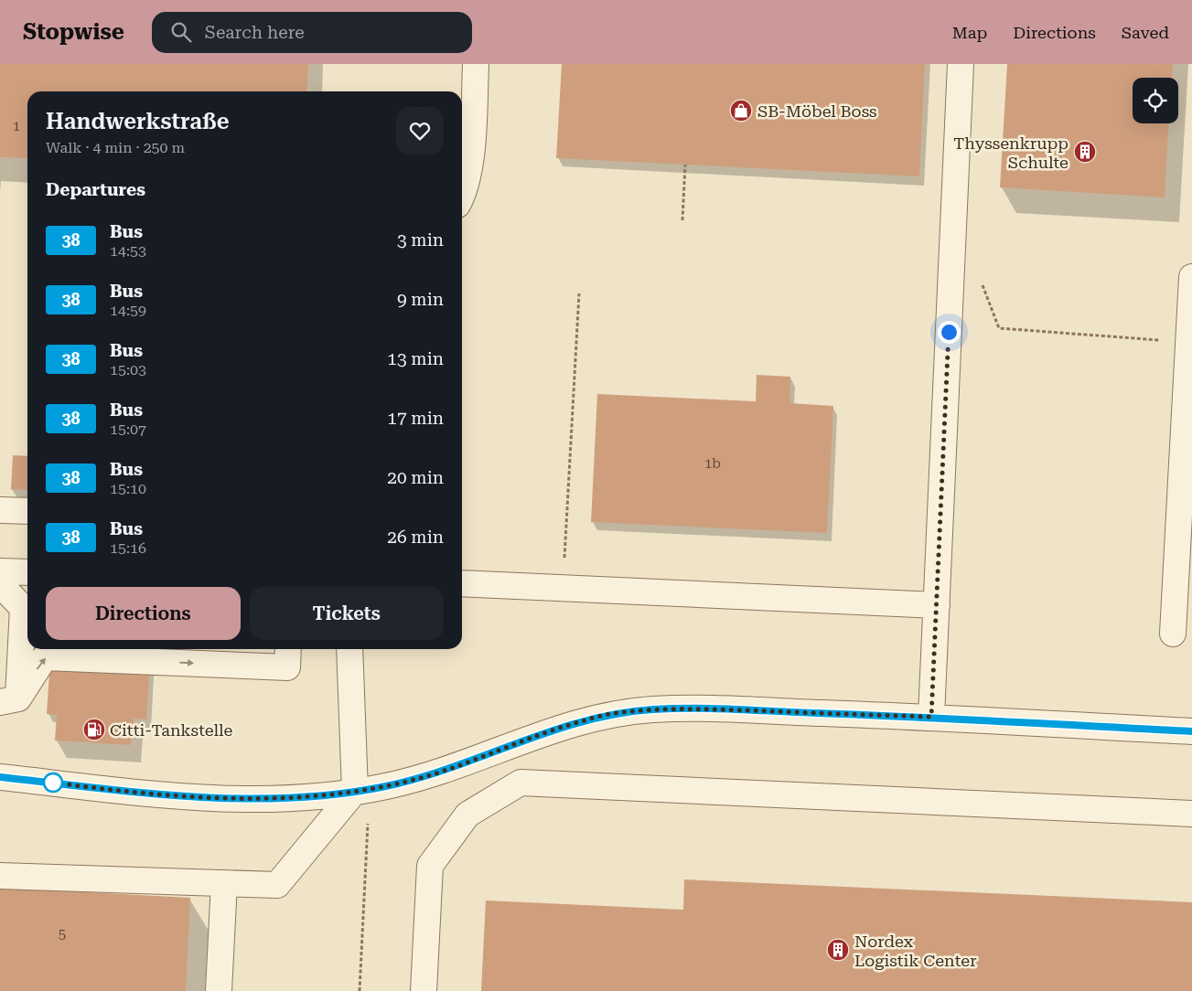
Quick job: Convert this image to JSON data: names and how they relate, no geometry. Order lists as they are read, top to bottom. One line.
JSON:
{"places":{"shop":["SB-Möbel Boss"],"building":["Thyssenkrupp Schulte","Nordex Logistik Center"],"fuel station":["Citti-Tankstelle"]},"lines":["bus line 38"],"house_numbers":["1","1b","5"],"page":{"header":"Stopwise","search":"Search here","nav":["Map","Directions","Saved"],"heading":[["Handwerkstraße","Walk · 4 min · 250 m"],"Departures"],"list":[{"mark":"38","name":"Bus","note":"14:53","value":"3 min"},{"mark":"38","name":"Bus","note":"14:59","value":"9 min"},{"mark":"38","name":"Bus","note":"15:03","value":"13 min"},{"mark":"38","name":"Bus","note":"15:07","value":"17 min"},{"mark":"38","name":"Bus","note":"15:10","value":"20 min"},{"mark":"38","name":"Bus","note":"15:16","value":"26 min"}],"buttons":["Directions","Tickets"]}}
